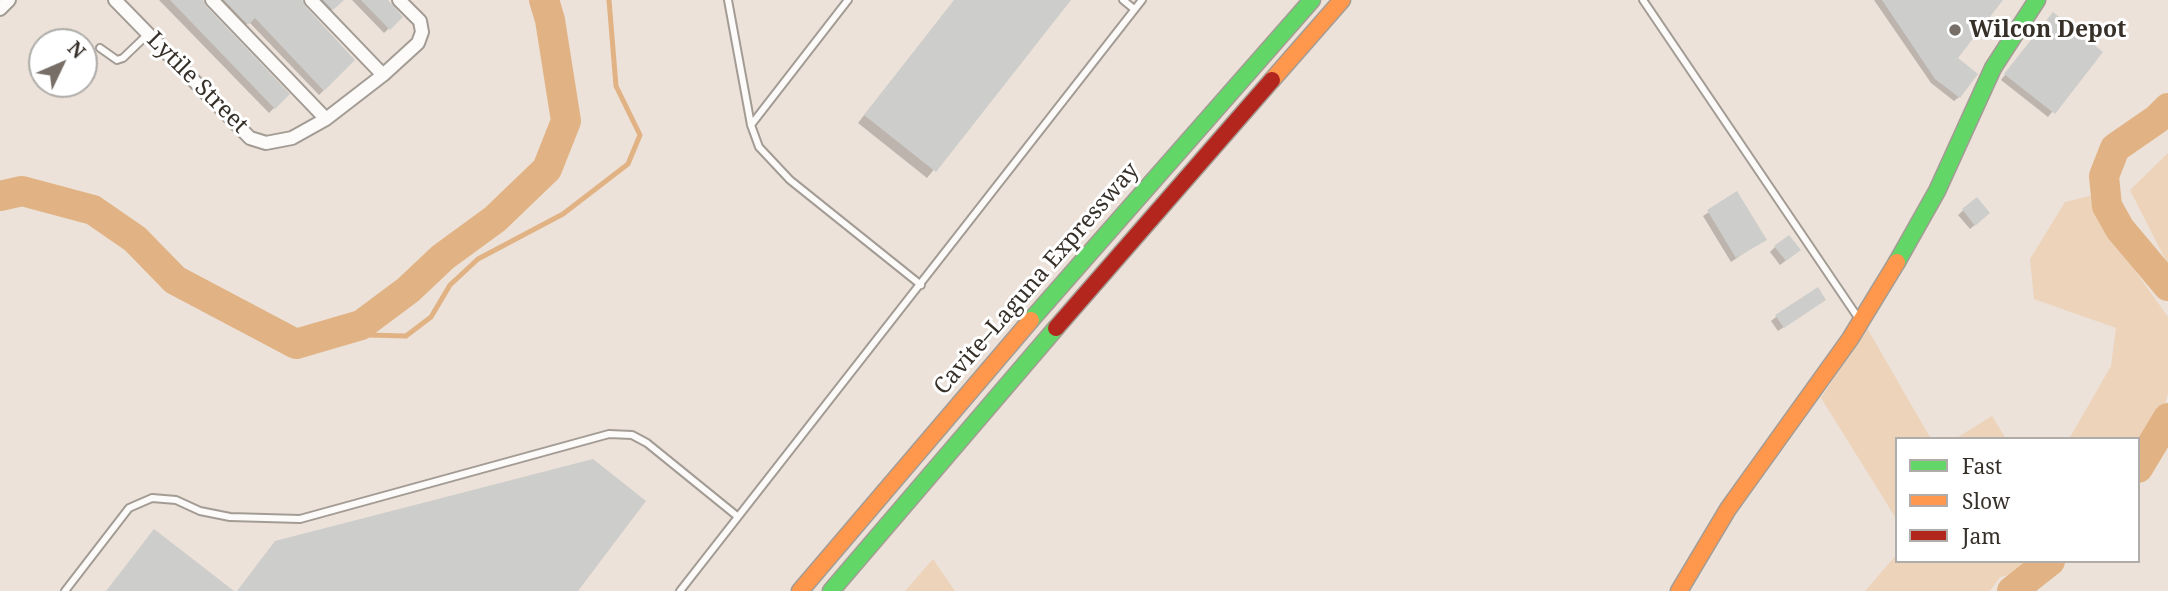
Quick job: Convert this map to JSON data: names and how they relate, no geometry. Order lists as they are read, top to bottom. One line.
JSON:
{"streets":{"main road":["Cavite–Laguna Expressway"],"street":["Lytile Street"]},"places":["Wilcon Depot"],"legend":["Fast","Slow","Jam"],"north":"top right"}
